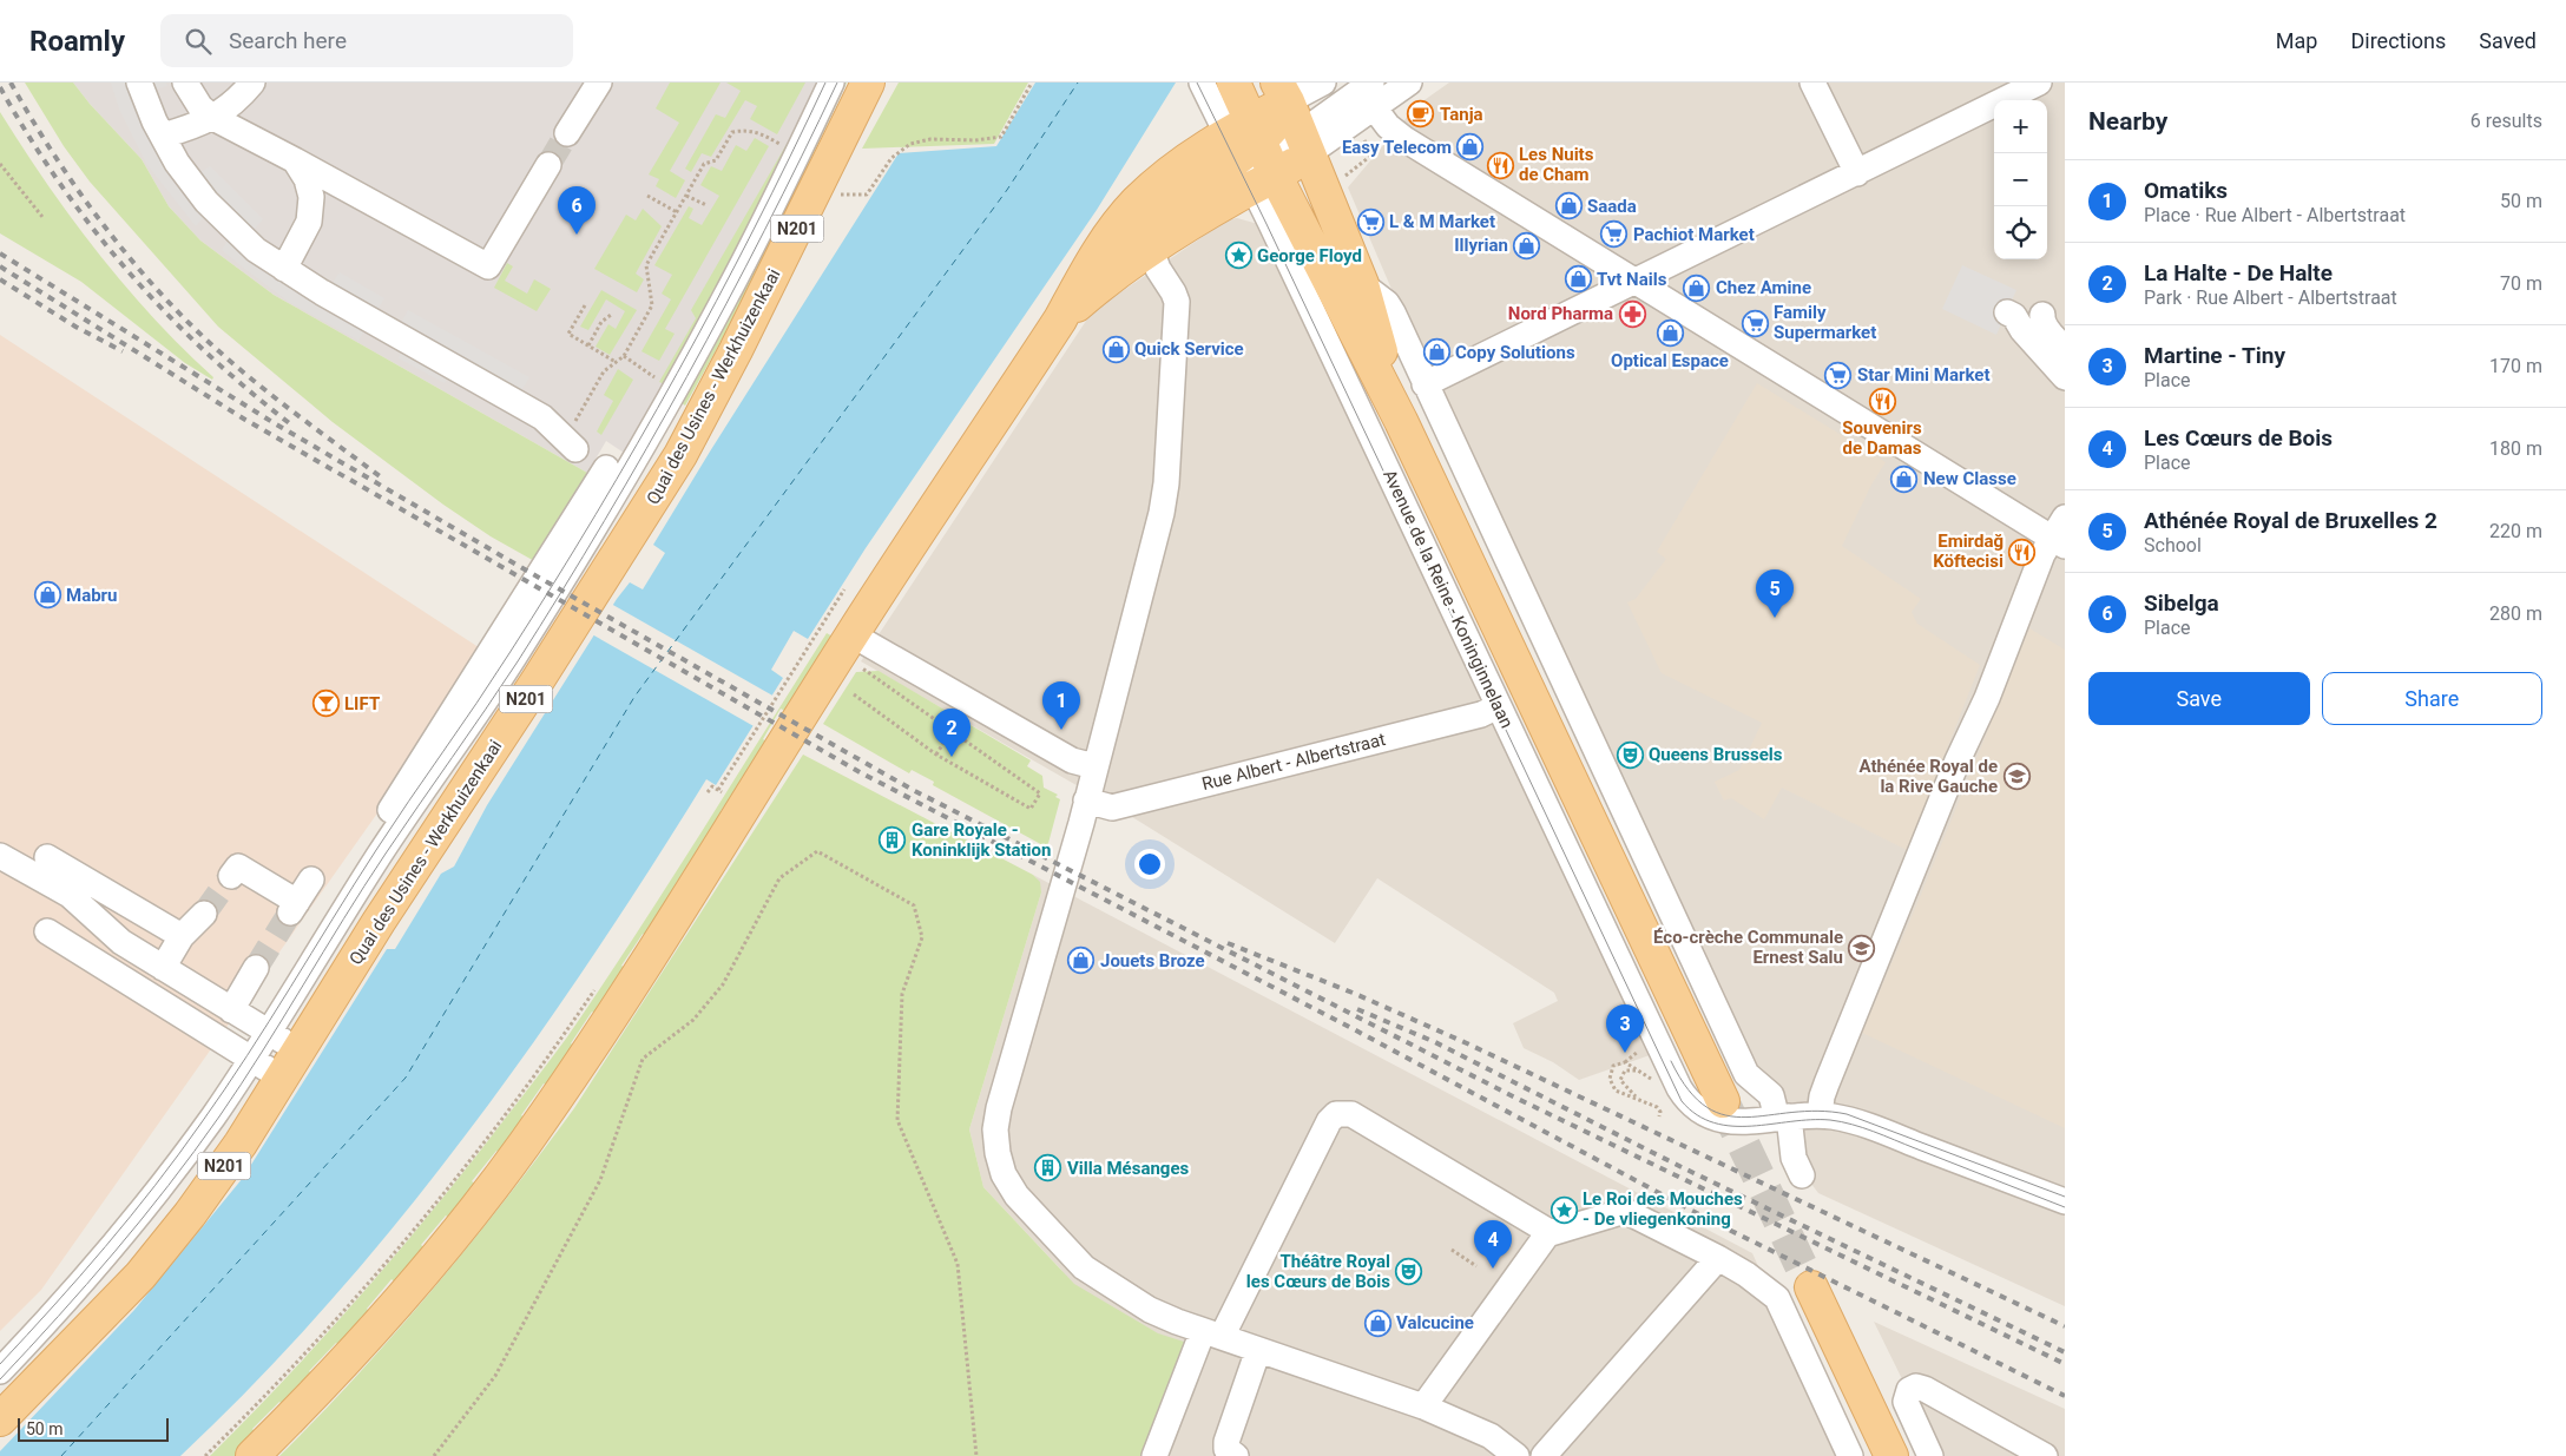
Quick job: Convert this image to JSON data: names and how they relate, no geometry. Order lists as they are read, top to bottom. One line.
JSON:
{"streets":{"main road":["N201","Quai des Usines - Werkhuizenkaai","Avenue de la Reine - Koninginnelaan"],"street":["Rue Albert - Albertstraat"]},"crossings":[["Avenue de la Reine - Koninginnelaan","Rue Albert - Albertstraat"]],"places":{"cafe":["Tanja"],"shop":["Easy Telecom","Saada","Illyrian","Tvt Nails","Chez Amine","Optical Espace","Quick Service","Copy Solutions","New Classe","Mabru","Jouets Broze","Valcucine"],"restaurant":["Les Nuits de Cham","Souvenirs de Damas","Emirdağ Köftecisi"],"supermarket":["L & M Market","Pachiot Market","Family Supermarket","Star Mini Market"],"place":["George Floyd","Le Roi des Mouches - De vliegenkoning"],"pharmacy":["Nord Pharma"],"bar":["LIFT"],"theatre":["Queens Brussels","Théâtre Royal les Cœurs de Bois"],"school or university":["Athénée Royal de la Rive Gauche","Éco-crèche Communale Ernest Salu"],"building":["Gare Royale - Koninklijk Station","Villa Mésanges"]},"scale_bar":"50 m","page":{"header":"Roamly","search":"Search here","nav":["Map","Directions","Saved"],"heading":["Nearby","6 results"],"map_buttons":["+","−"],"list":[{"mark":"1","name":"Omatiks","note":"Place · Rue Albert - Albertstraat","value":"50 m"},{"mark":"2","name":"La Halte - De Halte","note":"Park · Rue Albert - Albertstraat","value":"70 m"},{"mark":"3","name":"Martine - Tiny","note":"Place","value":"170 m"},{"mark":"4","name":"Les Cœurs de Bois","note":"Place","value":"180 m"},{"mark":"5","name":"Athénée Royal de Bruxelles 2","note":"School","value":"220 m"},{"mark":"6","name":"Sibelga","note":"Place","value":"280 m"}],"pins":["6","5","1","2","3","4"],"buttons":["Save","Share"],"scale":"50 m"}}
